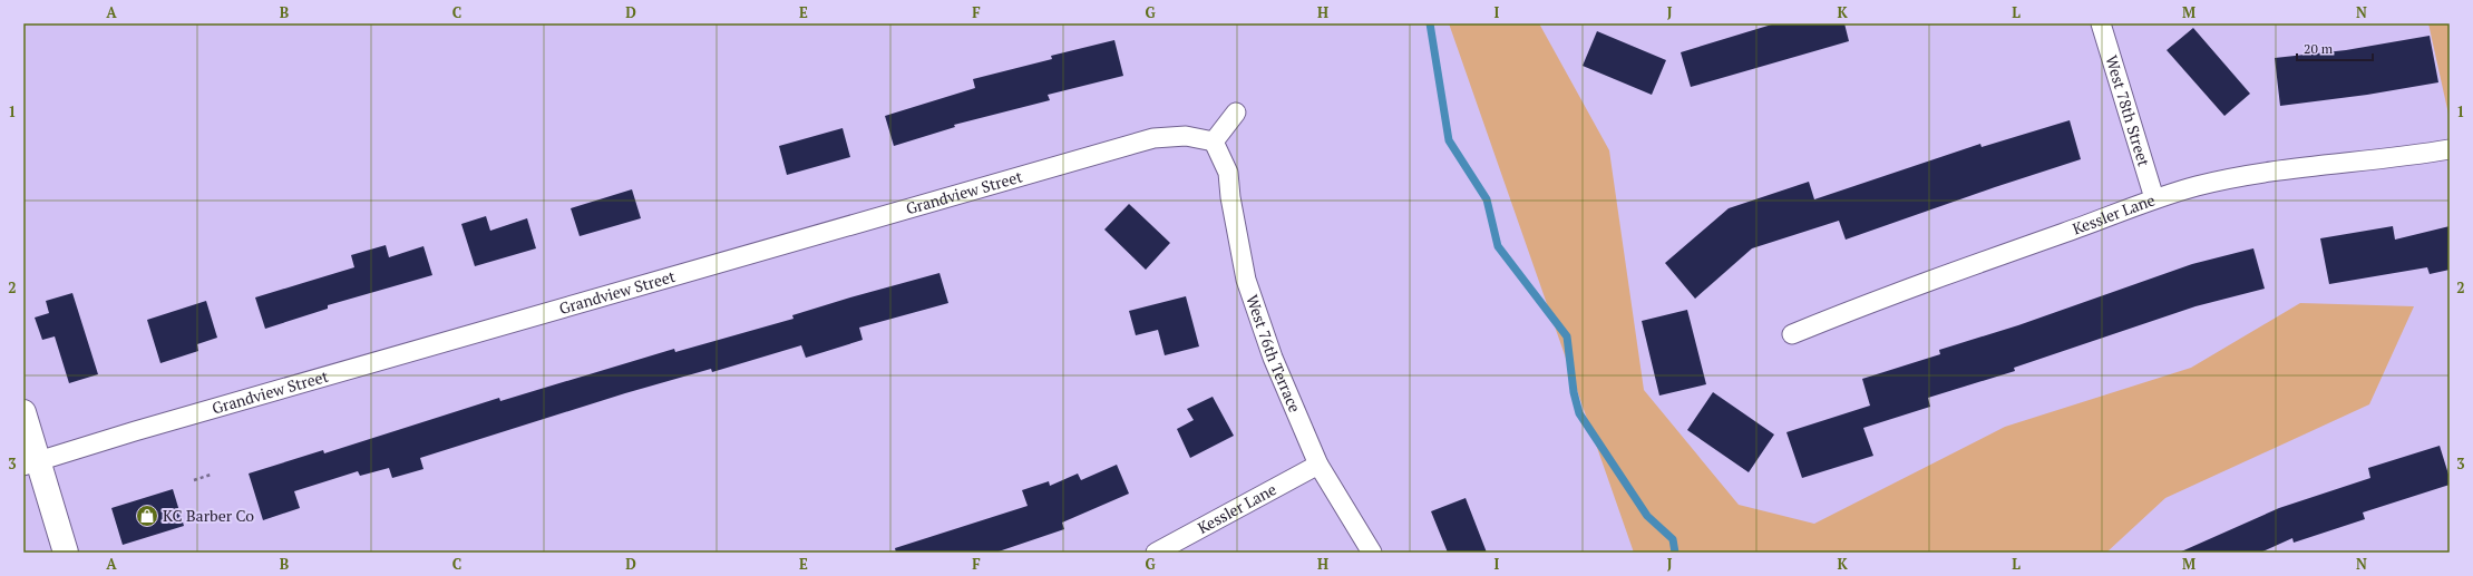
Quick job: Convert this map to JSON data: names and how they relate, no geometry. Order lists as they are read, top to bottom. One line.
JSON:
{"streets":{"street":["West 78th Street","Grandview Street","Kessler Lane","West 76th Terrace"]},"crossings":[["West 78th Street","Kessler Lane"],["Grandview Street","West 76th Terrace"],["Kessler Lane","West 76th Terrace"]],"places":{"shop":["KC Barber Co"]},"scale_bar":"20 m","grid":{"columns":["A","B","C","D","E","F","G","H","I","J","K","L","M","N"],"rows":["1","2","3"]}}
